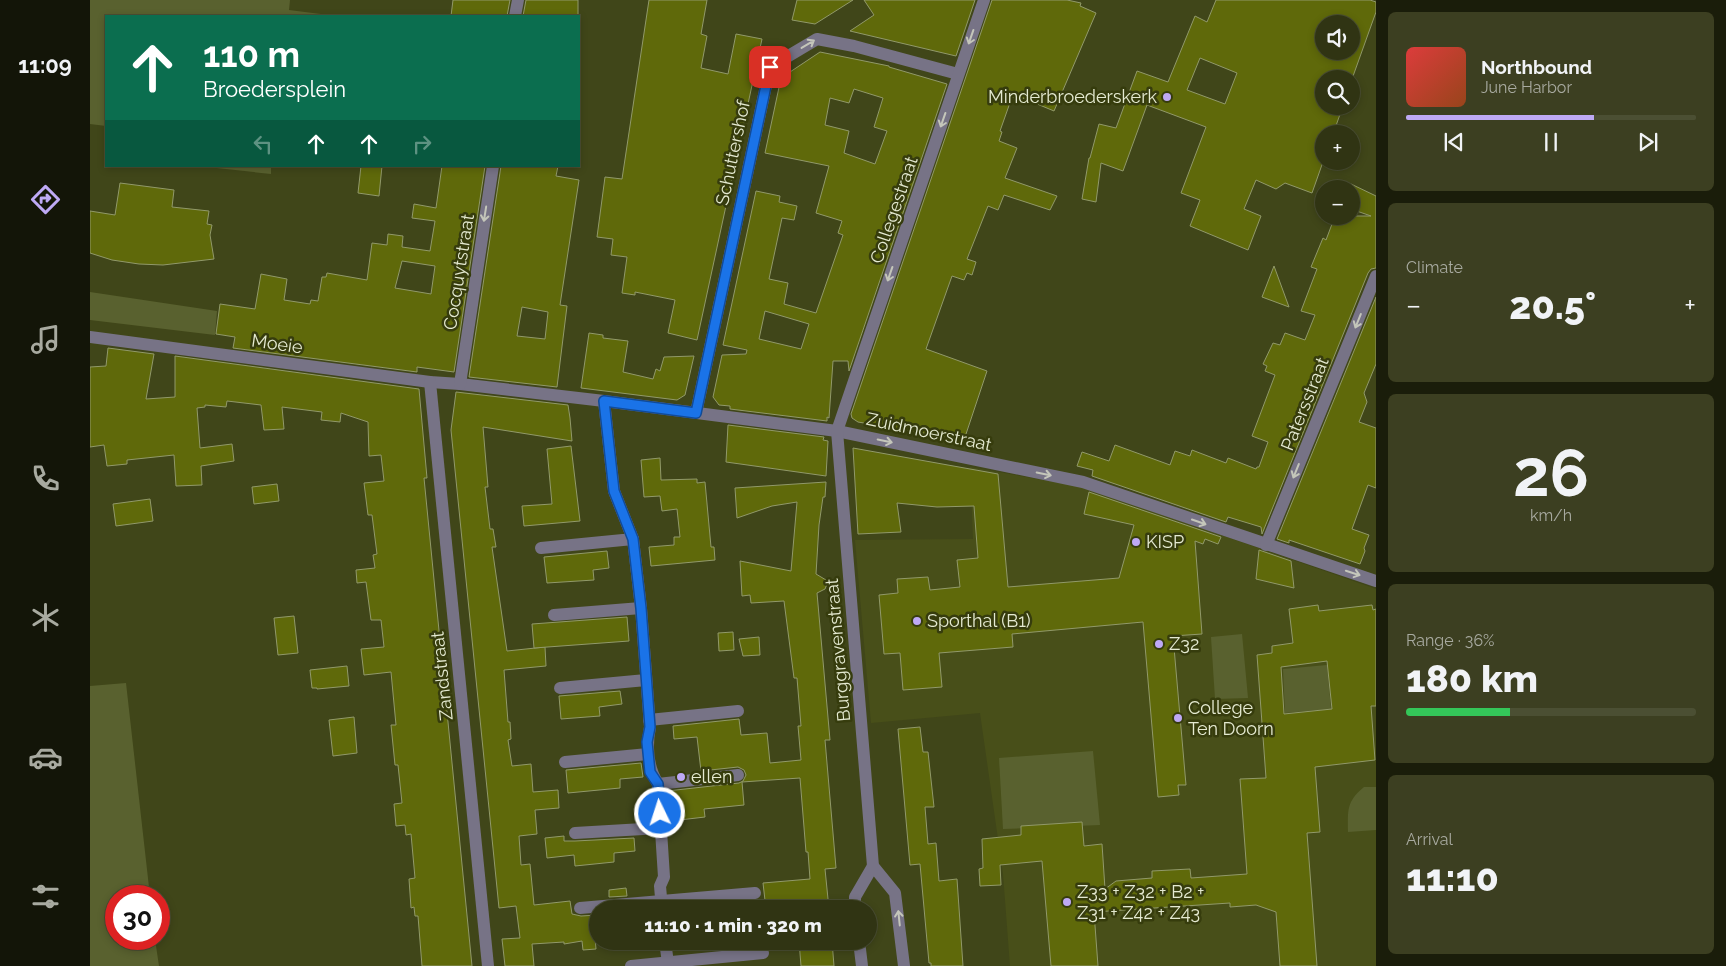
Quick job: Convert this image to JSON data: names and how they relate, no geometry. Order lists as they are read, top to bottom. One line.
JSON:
{"streets":{"street":["Schuttershof","Collegestraat","Cocquytstraat","Moeie","Patersstraat","Zuidmoerstraat","Burggravenstraat","Zandstraat"]},"crossings":[["Schuttershof","Collegestraat"],["Schuttershof","Zuidmoerstraat"],["Collegestraat","Zuidmoerstraat"],["Collegestraat","Burggravenstraat"],["Cocquytstraat","Moeie"],["Cocquytstraat","Zuidmoerstraat"],["Moeie","Zuidmoerstraat"],["Moeie","Zandstraat"],["Patersstraat","Zuidmoerstraat"],["Zuidmoerstraat","Burggravenstraat"]],"one_way":["Collegestraat","Cocquytstraat","Patersstraat","Zuidmoerstraat"],"places":["Minderbroederskerk","KISP","Sporthal (B1)","Z32","College Ten Doorn","ellen","Z33 + Z32 + B2 + Z31 + Z42 + Z43"],"page":{"tabs":"11:09","map_buttons":["+","−"],"turn":["110 m","Broedersplein"],"song":["Northbound","June Harbor"],"tile":["Climate",["26","km/h"],["Range · 36%","180 km"],["Arrival","11:10"]],"heat":["−","20.5°","+"],"limit":"30","trip":"11:10 · 1 min · 320 m"}}
